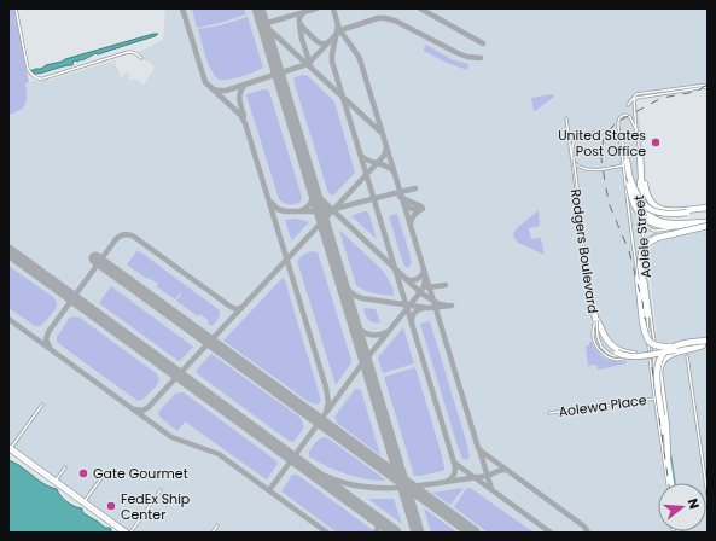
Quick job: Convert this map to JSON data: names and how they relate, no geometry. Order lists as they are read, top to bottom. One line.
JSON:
{"streets":{"street":["Aolele Street","Rodgers Boulevard","Aolewa Place"]},"crossings":[["Aolele Street","Rodgers Boulevard"],["Aolele Street","Aolewa Place"]],"places":["United States Post Office","Gate Gourmet","FedEx Ship Center"],"north":"right"}
